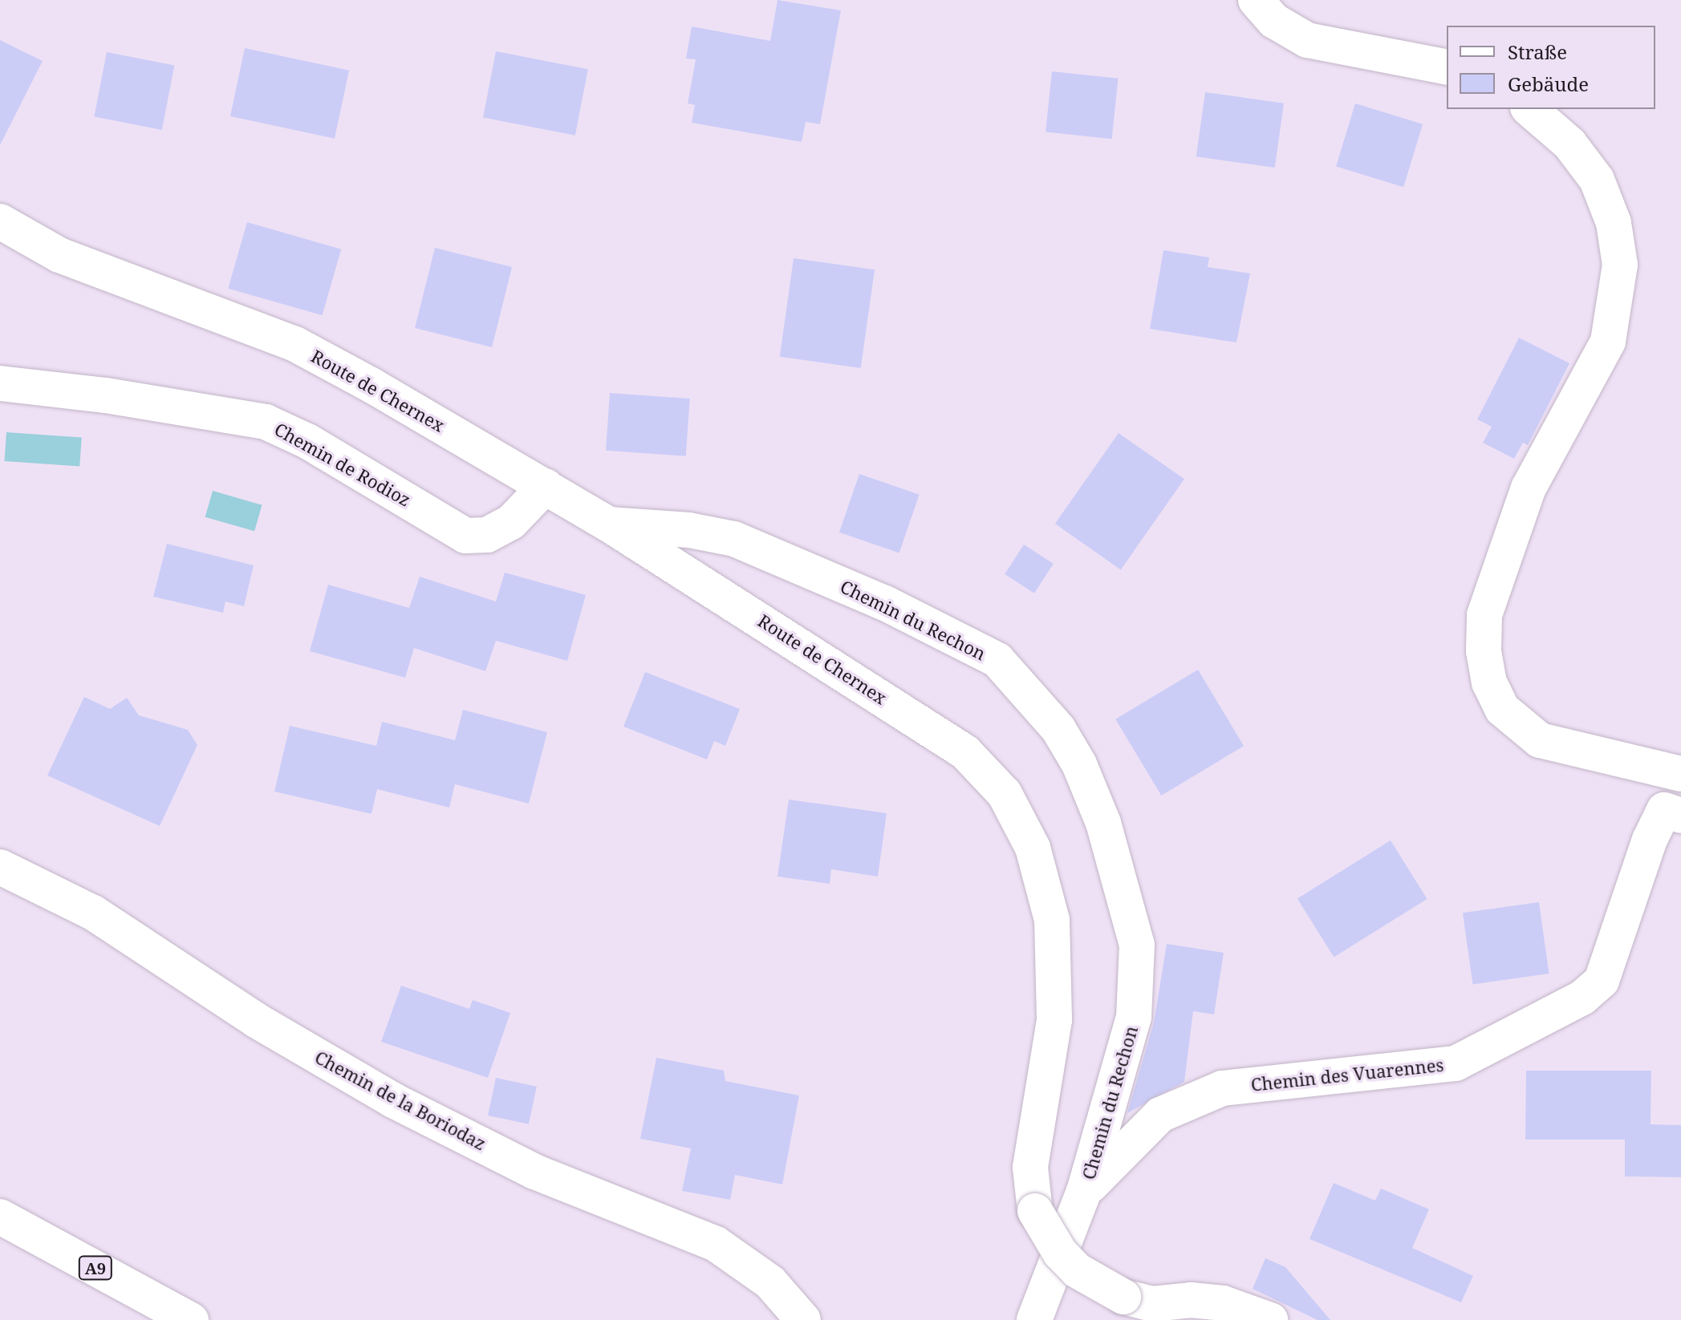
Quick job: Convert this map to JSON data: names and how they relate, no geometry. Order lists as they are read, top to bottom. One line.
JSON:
{"streets":{"main road":["Route de Chernex","Chemin de Rodioz","Chemin du Rechon","Chemin des Vuarennes","Chemin de la Boriodaz","A9"]},"crossings":[["Route de Chernex","Chemin de Rodioz"],["Route de Chernex","Chemin du Rechon"],["Chemin du Rechon","Chemin des Vuarennes"]],"legend":["Straße","Gebäude"]}
